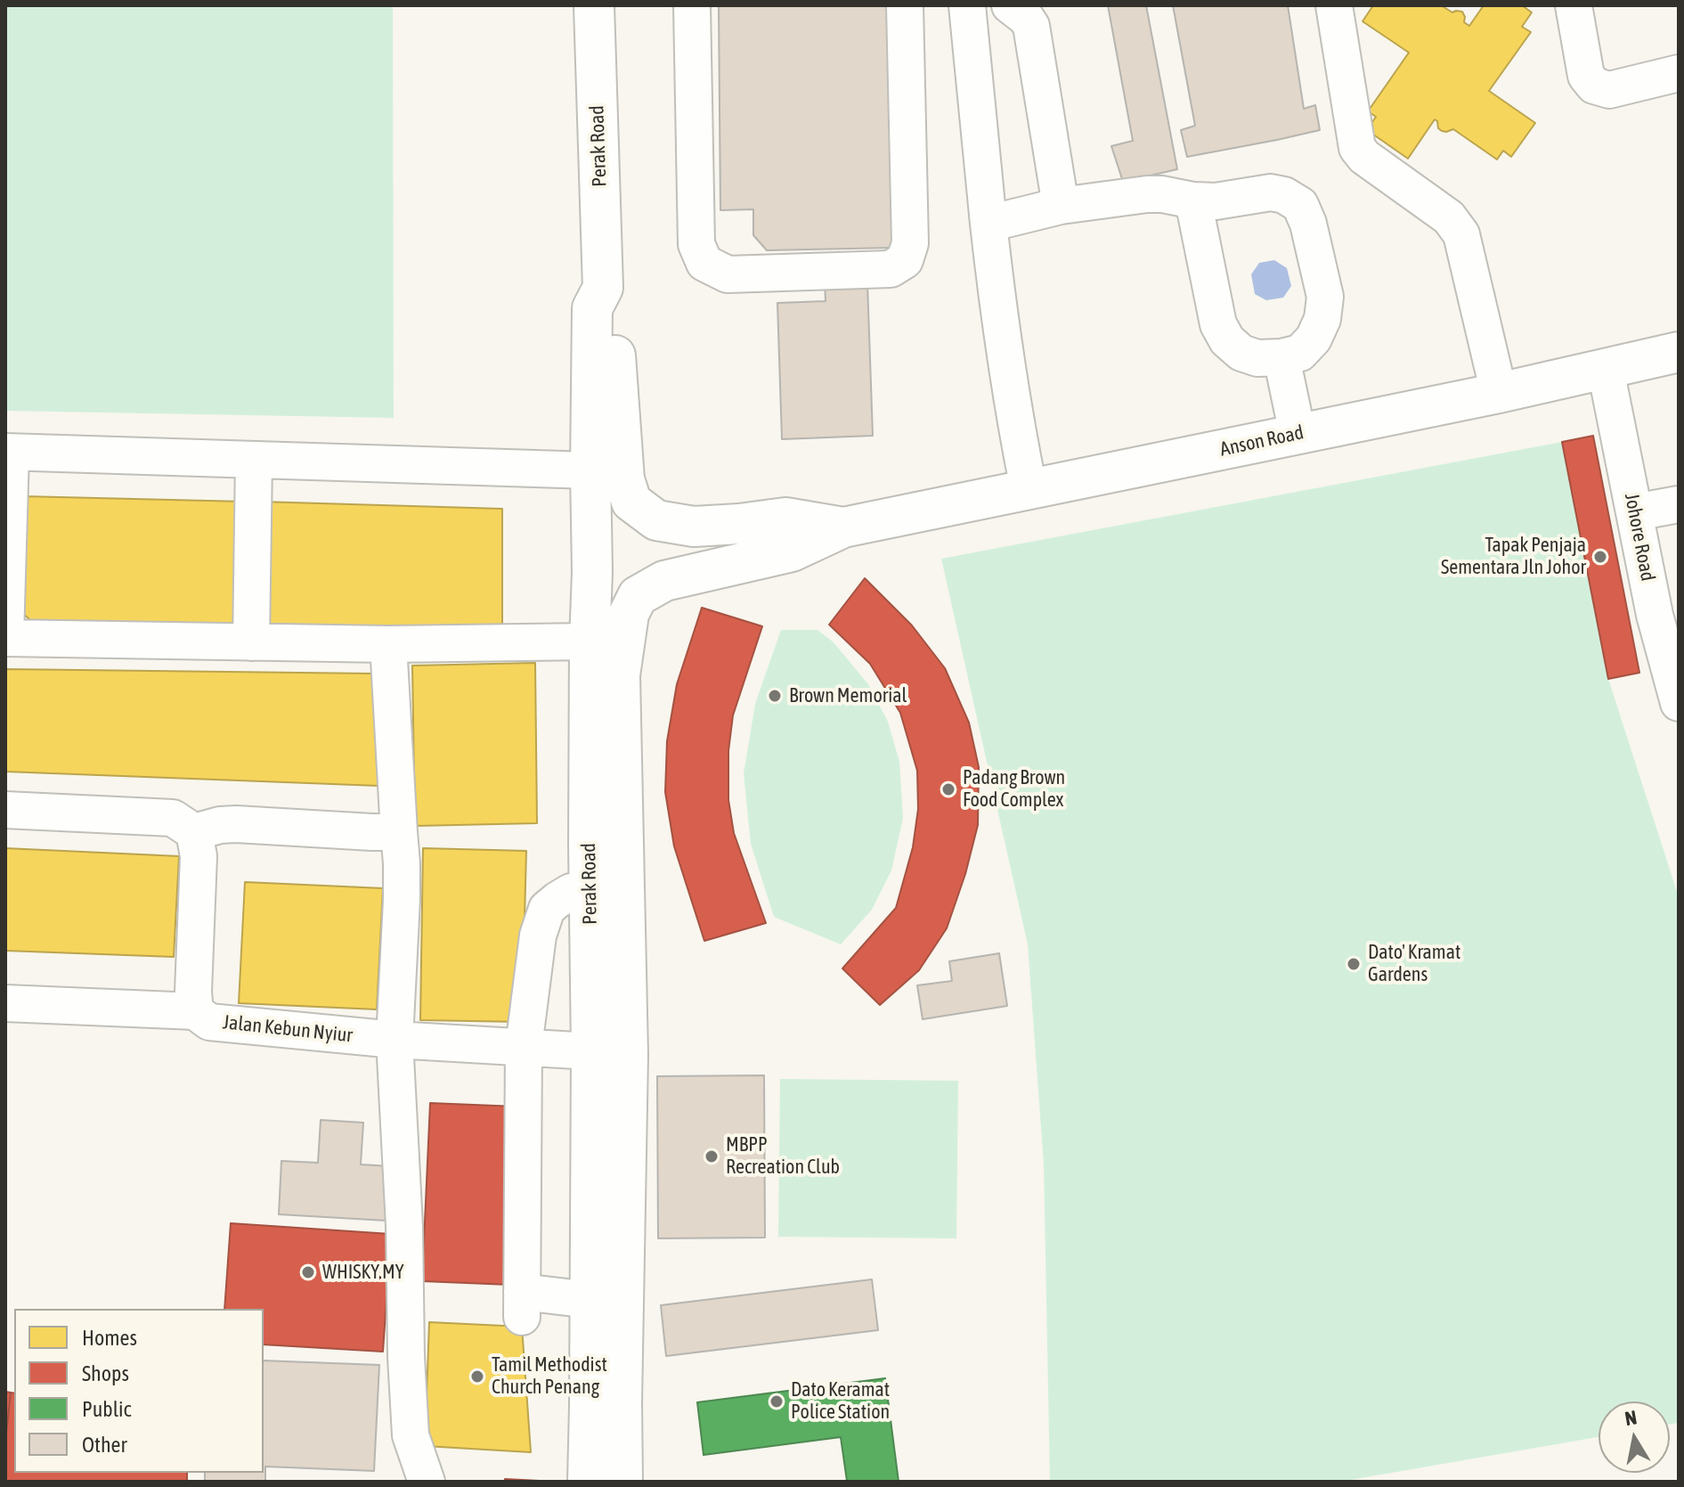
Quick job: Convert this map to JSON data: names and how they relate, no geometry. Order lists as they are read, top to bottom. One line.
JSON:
{"streets":{"main road":["Perak Road","Anson Road"],"street":["Johore Road","Jalan Kebun Nyiur"]},"crossings":[["Perak Road","Anson Road"],["Perak Road","Jalan Kebun Nyiur"],["Anson Road","Johore Road"]],"places":["Tapak Penjaja Sementara Jln Johor","Brown Memorial","Padang Brown Food Complex","Dato' Kramat Gardens","MBPP Recreation Club","WHISKY.MY","Tamil Methodist Church Penang","Dato Keramat Police Station"],"legend":["Homes","Shops","Public","Other"],"north":"top"}
